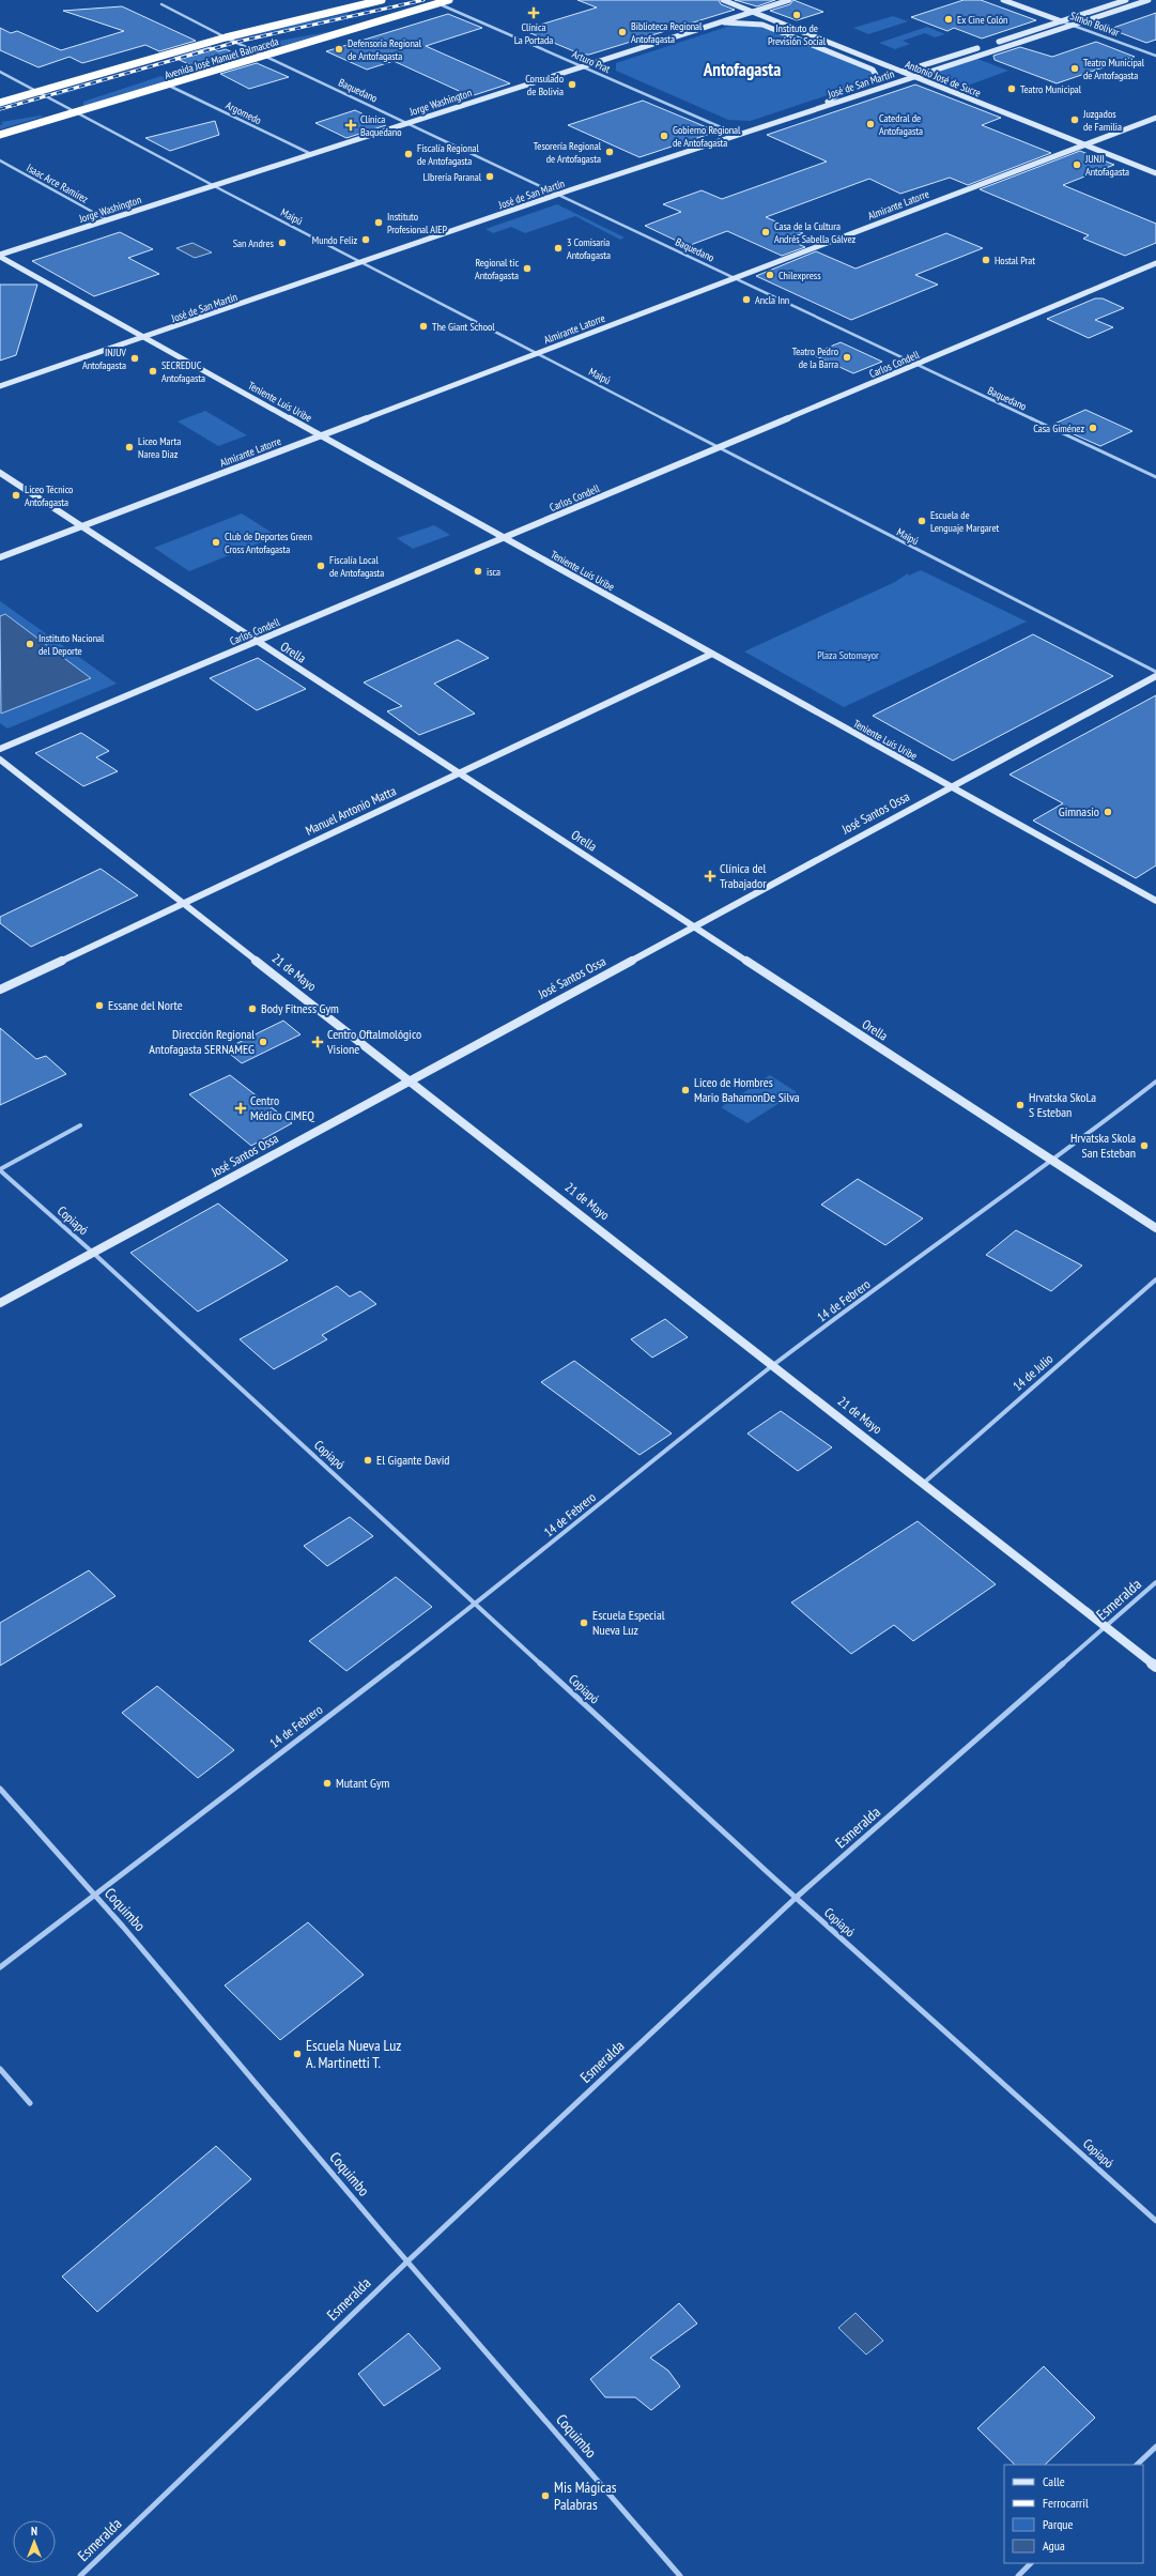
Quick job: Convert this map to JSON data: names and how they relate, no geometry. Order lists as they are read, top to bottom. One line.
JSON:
{"streets":{"highway":["Avenida José Manuel Balmaceda"],"street":["Simón Bolívar","Arturo Prat","Antonio José de Sucre","José de San Martín","Baquedano","Jorge Washington","Argomedo","Isaac Arce Ramírez","Almirante Latorre","Maipú","Carlos Condell","Teniente Luis Uribe","Orella","Manuel Antonio Matta","José Santos Ossa","21 de Mayo","Copiapó","14 de Febrero","14 de Julio","Esmeralda","Coquimbo"]},"crossings":[["Simón Bolívar","José de San Martín"],["Avenida José Manuel Balmaceda","Arturo Prat"],["Avenida José Manuel Balmaceda","Baquedano"],["Avenida José Manuel Balmaceda","Argomedo"],["Avenida José Manuel Balmaceda","Maipú"],["Arturo Prat","José de San Martín"],["Arturo Prat","Jorge Washington"],["Antonio José de Sucre","José de San Martín"],["Antonio José de Sucre","Jorge Washington"],["Antonio José de Sucre","Almirante Latorre"],["José de San Martín","Baquedano"],["José de San Martín","Maipú"],["José de San Martín","Teniente Luis Uribe"],["Baquedano","Jorge Washington"],["Baquedano","Almirante Latorre"],["Baquedano","Carlos Condell"],["Jorge Washington","Argomedo"],["Jorge Washington","Isaac Arce Ramírez"],["Jorge Washington","Maipú"],["Jorge Washington","Teniente Luis Uribe"],["Almirante Latorre","Maipú"],["Almirante Latorre","Teniente Luis Uribe"],["Almirante Latorre","Orella"],["Maipú","Carlos Condell"],["Carlos Condell","Teniente Luis Uribe"],["Carlos Condell","Orella"],["Teniente Luis Uribe","Manuel Antonio Matta"],["Teniente Luis Uribe","José Santos Ossa"],["Orella","Manuel Antonio Matta"],["Orella","José Santos Ossa"],["Orella","14 de Febrero"],["Manuel Antonio Matta","21 de Mayo"],["José Santos Ossa","21 de Mayo"],["José Santos Ossa","Copiapó"],["21 de Mayo","14 de Febrero"],["21 de Mayo","14 de Julio"],["21 de Mayo","Esmeralda"],["Copiapó","14 de Febrero"],["Copiapó","Esmeralda"],["14 de Febrero","Coquimbo"],["Esmeralda","Coquimbo"]],"districts":["Antofagasta"],"parks":["Plaza Sotomayor"],"places":{"health":["Clínica La Portada","Clínica Baquedano","Clínica del Trabajador","Centro Oftalmológico Visione","Centro Médico CIMEQ"],"other":["Instituto de Previsión Social","Ex Cine Colón","Biblioteca Regional Antofagasta","Defensoria Regional de Antofagasta","Teatro Municipal de Antofagasta","Consulado de Bolivia","Teatro Municipal","Juzgados de Familia","Catedral de Antofagasta","Gobierno Regional de Antofagasta","Tesorería Regional de Antofagasta","Fiscalía Regional de Antofagasta","JUNJI Antofagasta","LIbrería Paranal","Instituto Profesional AIEP","Casa de la Cultura Andrés Sabella Gálvez","Mundo Feliz","San Andres","3 Comisaría Antofagasta","Hostal Prat","Regional tic Antofagasta","Chilexpress","Ancla Inn","The Giant School","Teatro Pedro de la Barra","INJUV Antofagasta","SECREDUC Antofagasta","Casa Giménez","Liceo Marta Narea Diaz","Liceo Técnico Antofagasta","Escuela de Lenguaje Margaret","Club de Deportes Green Cross Antofagasta","Fiscalía Local de Antofagasta","isca","Instituto Nacional del Deporte","Gimnasio","Essane del Norte","Body Fitness Gym","Dirección Regional Antofagasta SERNAMEG","Liceo de Hombres Mario BahamonDe Silva","Hrvatska SkoLa S Esteban","Hrvatska Skola San Esteban","El Gigante David","Escuela Especial Nueva Luz","Mutant Gym","Escuela Nueva Luz A. Martinetti T.","Mis Mágicas Palabras"]},"legend":["Calle","Ferrocarril","Parque","Agua"],"north":"top"}
